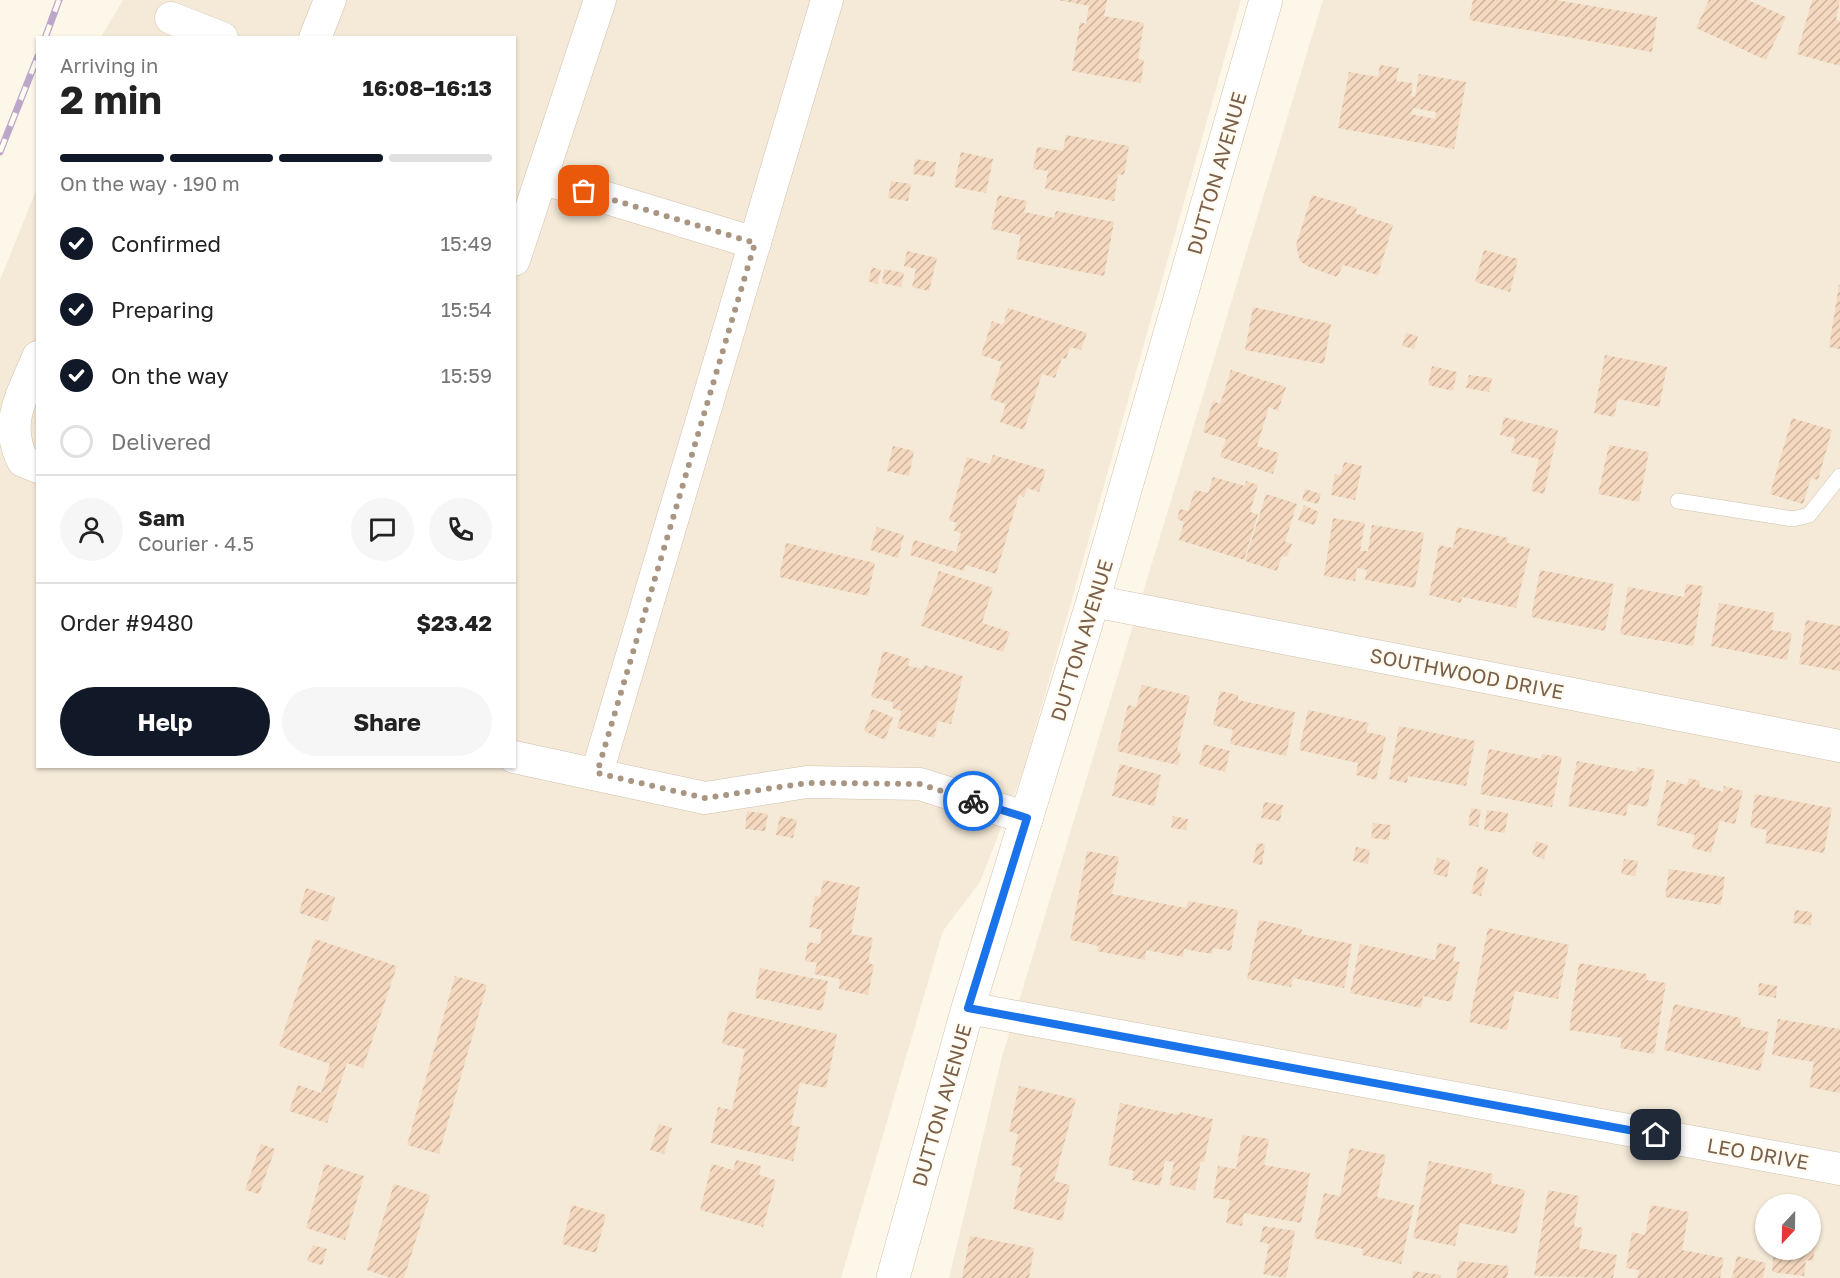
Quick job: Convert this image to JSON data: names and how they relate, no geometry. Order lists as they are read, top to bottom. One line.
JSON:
{"streets":{"main road":["DUTTON AVENUE"],"street":["SOUTHWOOD DRIVE","LEO DRIVE"]},"crossings":[["DUTTON AVENUE","SOUTHWOOD DRIVE"],["DUTTON AVENUE","LEO DRIVE"]],"north":"bottom","page":{"heading":["2 min","Arriving in","16:08–16:13"],"panel":["Sam","Courier · 4.5","Order #9480","$23.42"],"bar":"On the way · 190 m","list":[["Confirmed","15:49"],["Preparing","15:54"],["On the way","15:59"],"Delivered"],"buttons":["Help","Share"]}}
